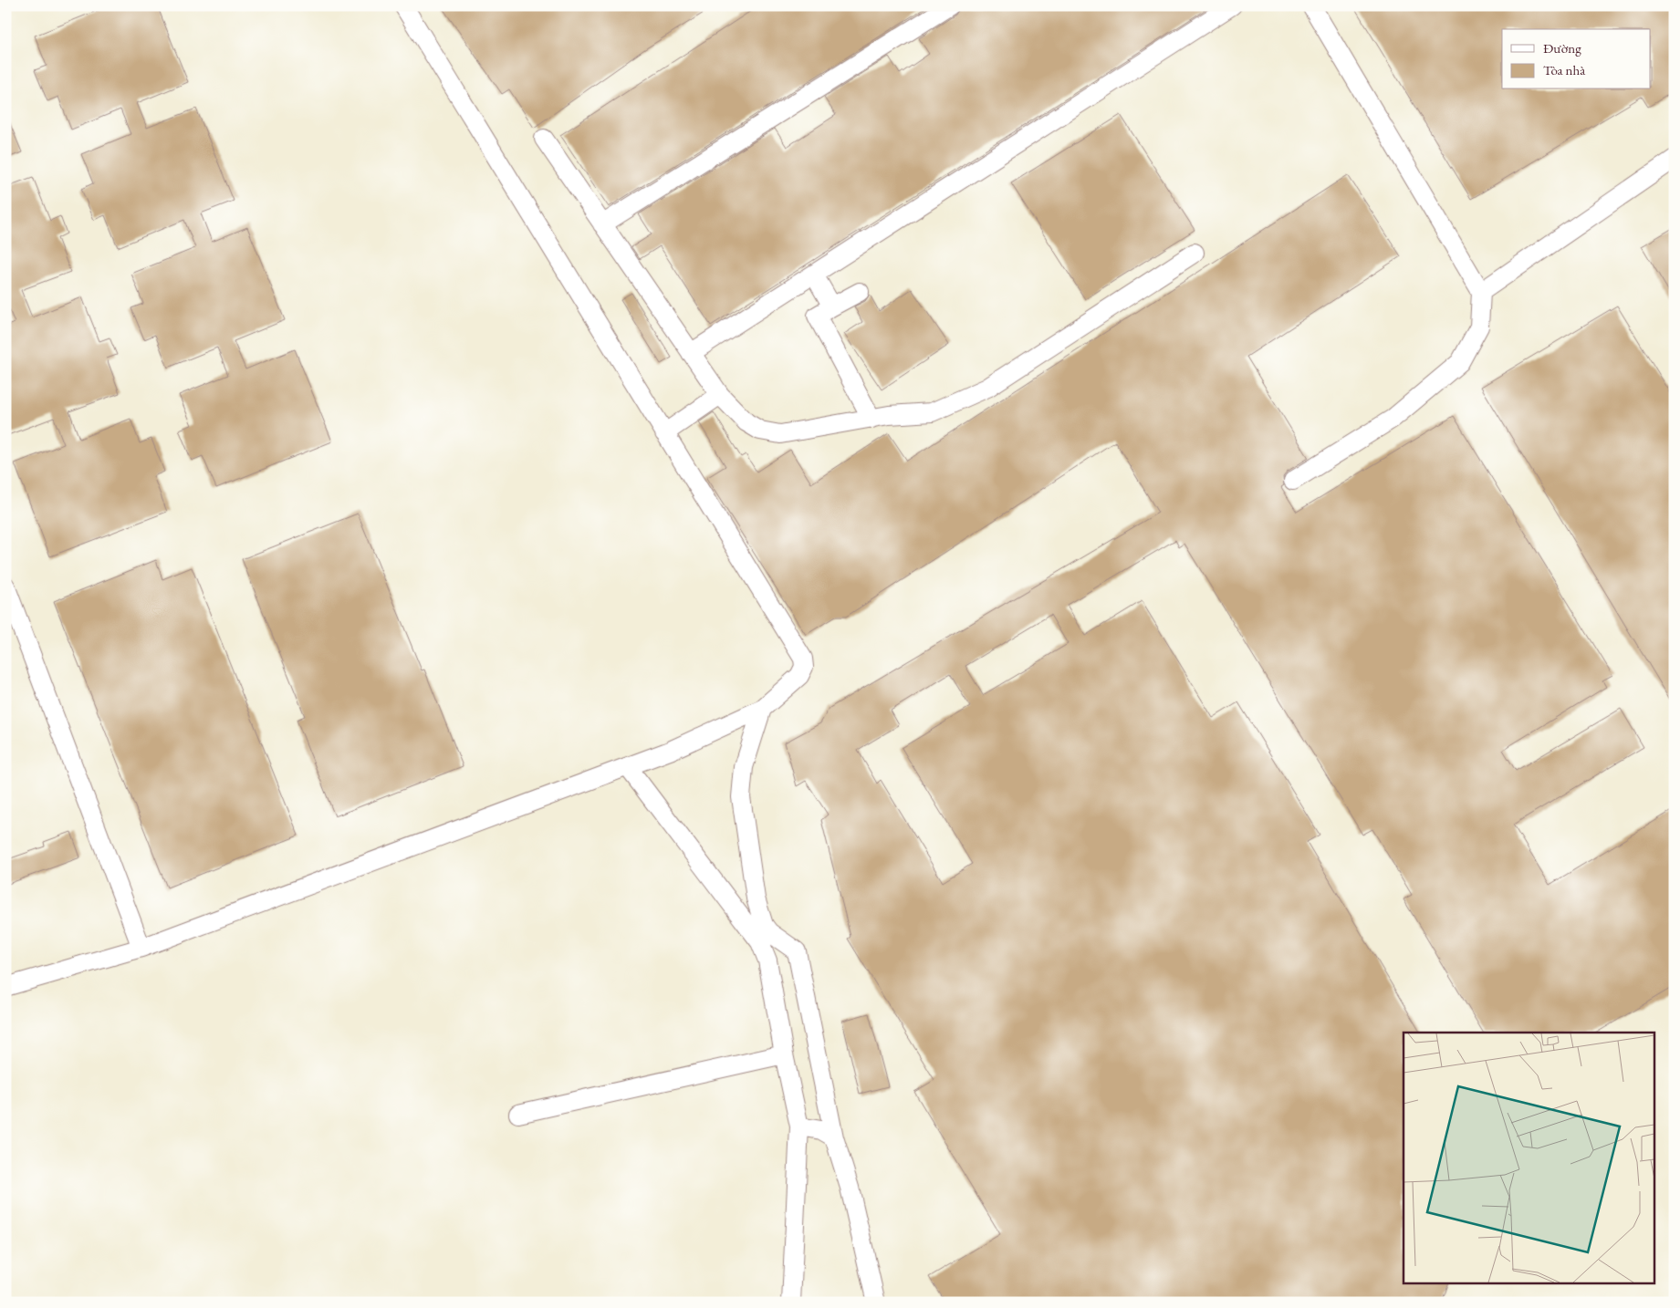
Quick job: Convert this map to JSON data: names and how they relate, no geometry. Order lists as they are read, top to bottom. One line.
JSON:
{"legend":["Đường","Tòa nhà"]}
